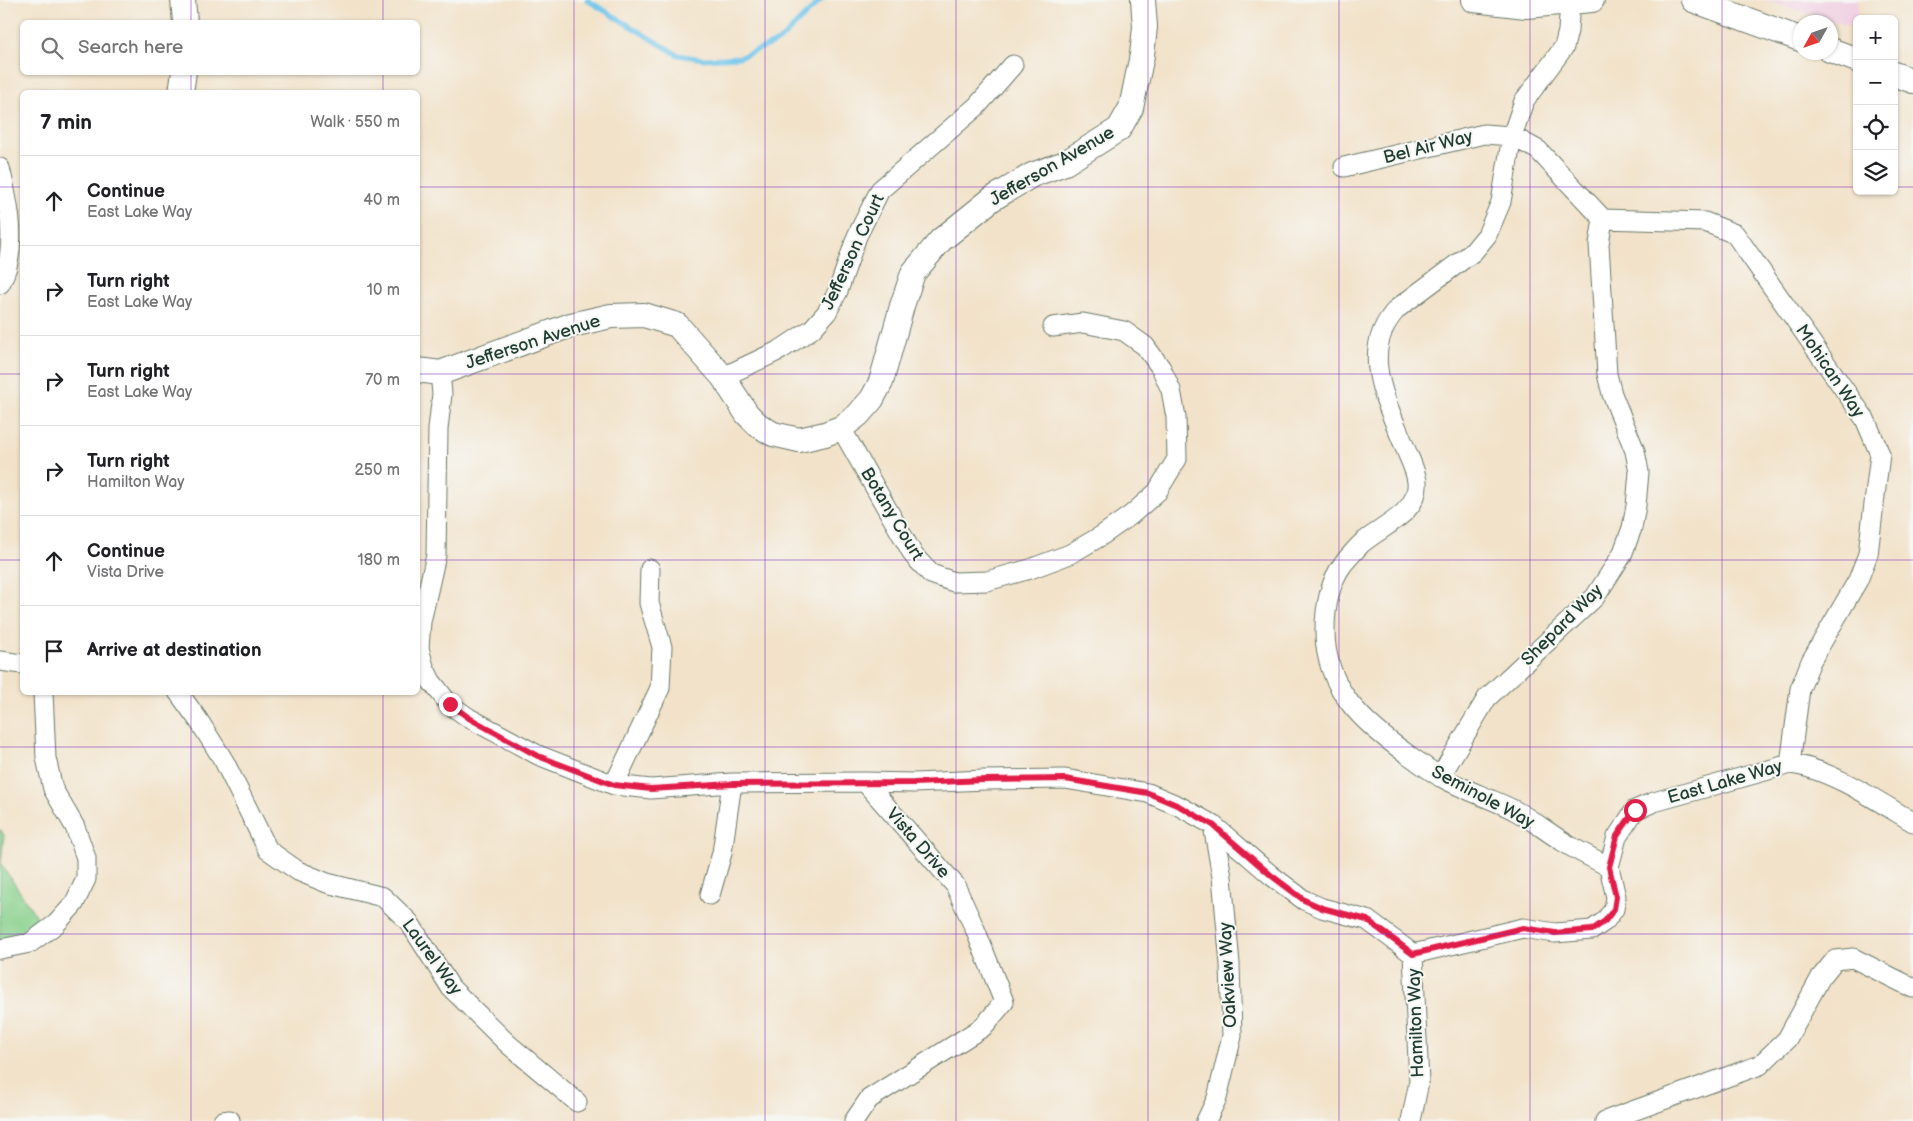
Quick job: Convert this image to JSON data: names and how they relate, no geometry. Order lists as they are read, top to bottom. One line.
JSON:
{"streets":{"street":["Bel Air Way","Jefferson Avenue","Jefferson Court","Mohican Way","Botany Court","Shepard Way","East Lake Way","Seminole Way","Vista Drive","Laurel Way","Oakview Way","Hamilton Way"]},"crossings":[["Bel Air Way","Seminole Way"],["Jefferson Avenue","Jefferson Court"],["Jefferson Avenue","Botany Court"],["Mohican Way","Shepard Way"],["Mohican Way","East Lake Way"],["Shepard Way","Seminole Way"],["East Lake Way","Seminole Way"],["East Lake Way","Hamilton Way"],["Vista Drive","Hamilton Way"],["Oakview Way","Hamilton Way"]],"north":"bottom left","page":{"map_buttons":["+","−"],"search":"Search here","heading":["7 min","Walk · 550 m"],"list":[["Continue","East Lake Way","40 m"],["Turn right","East Lake Way","10 m"],["Turn right","East Lake Way","70 m"],["Turn right","Hamilton Way","250 m"],["Continue","Vista Drive","180 m"],"Arrive at destination"]}}
